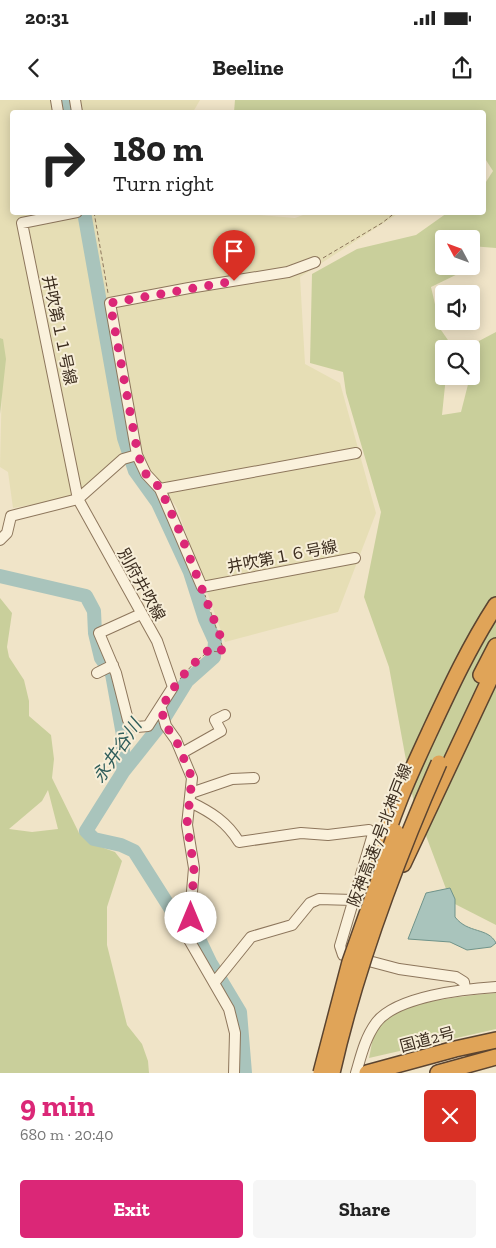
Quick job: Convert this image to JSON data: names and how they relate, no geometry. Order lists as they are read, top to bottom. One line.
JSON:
{"streets":{"highway":["阪神高速7号北神戸線","国道2号"],"street":["井吹第１１号線","井吹第１６号線","別府井吹線"]},"crossings":[["井吹第１１号線","別府井吹線"]],"water":["永井谷川"],"north":"top left","page":{"status":"20:31","header":"Beeline","turn":["180 m","Turn right"],"heading":["9 min","680 m · 20:40"],"buttons":["Exit","Share"]}}
